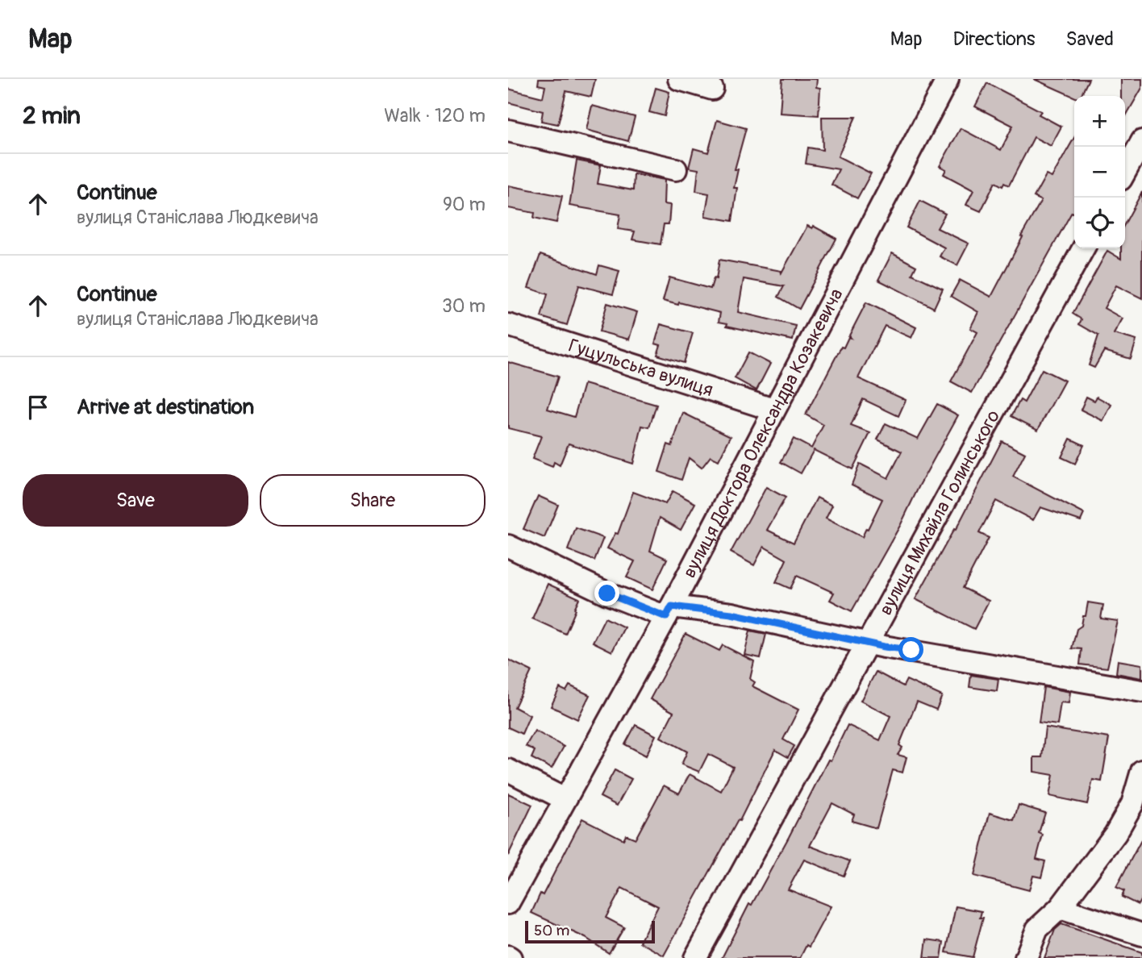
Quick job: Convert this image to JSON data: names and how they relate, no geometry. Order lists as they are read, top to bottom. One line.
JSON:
{"streets":{"street":["Гуцульська вулиця","вулиця Доктора Олександра Козакевича","вулиця Михайла Голинського"]},"crossings":[["Гуцульська вулиця","вулиця Доктора Олександра Козакевича"]],"scale_bar":"50 m","page":{"header":"Map","nav":["Map","Directions","Saved"],"heading":["2 min","Walk · 120 m"],"map_buttons":["+","−"],"list":[["Continue","вулиця Станіслава Людкевича","90 m"],["Continue","вулиця Станіслава Людкевича","30 m"],"Arrive at destination"],"buttons":["Save","Share"],"scale":"50 m"}}
